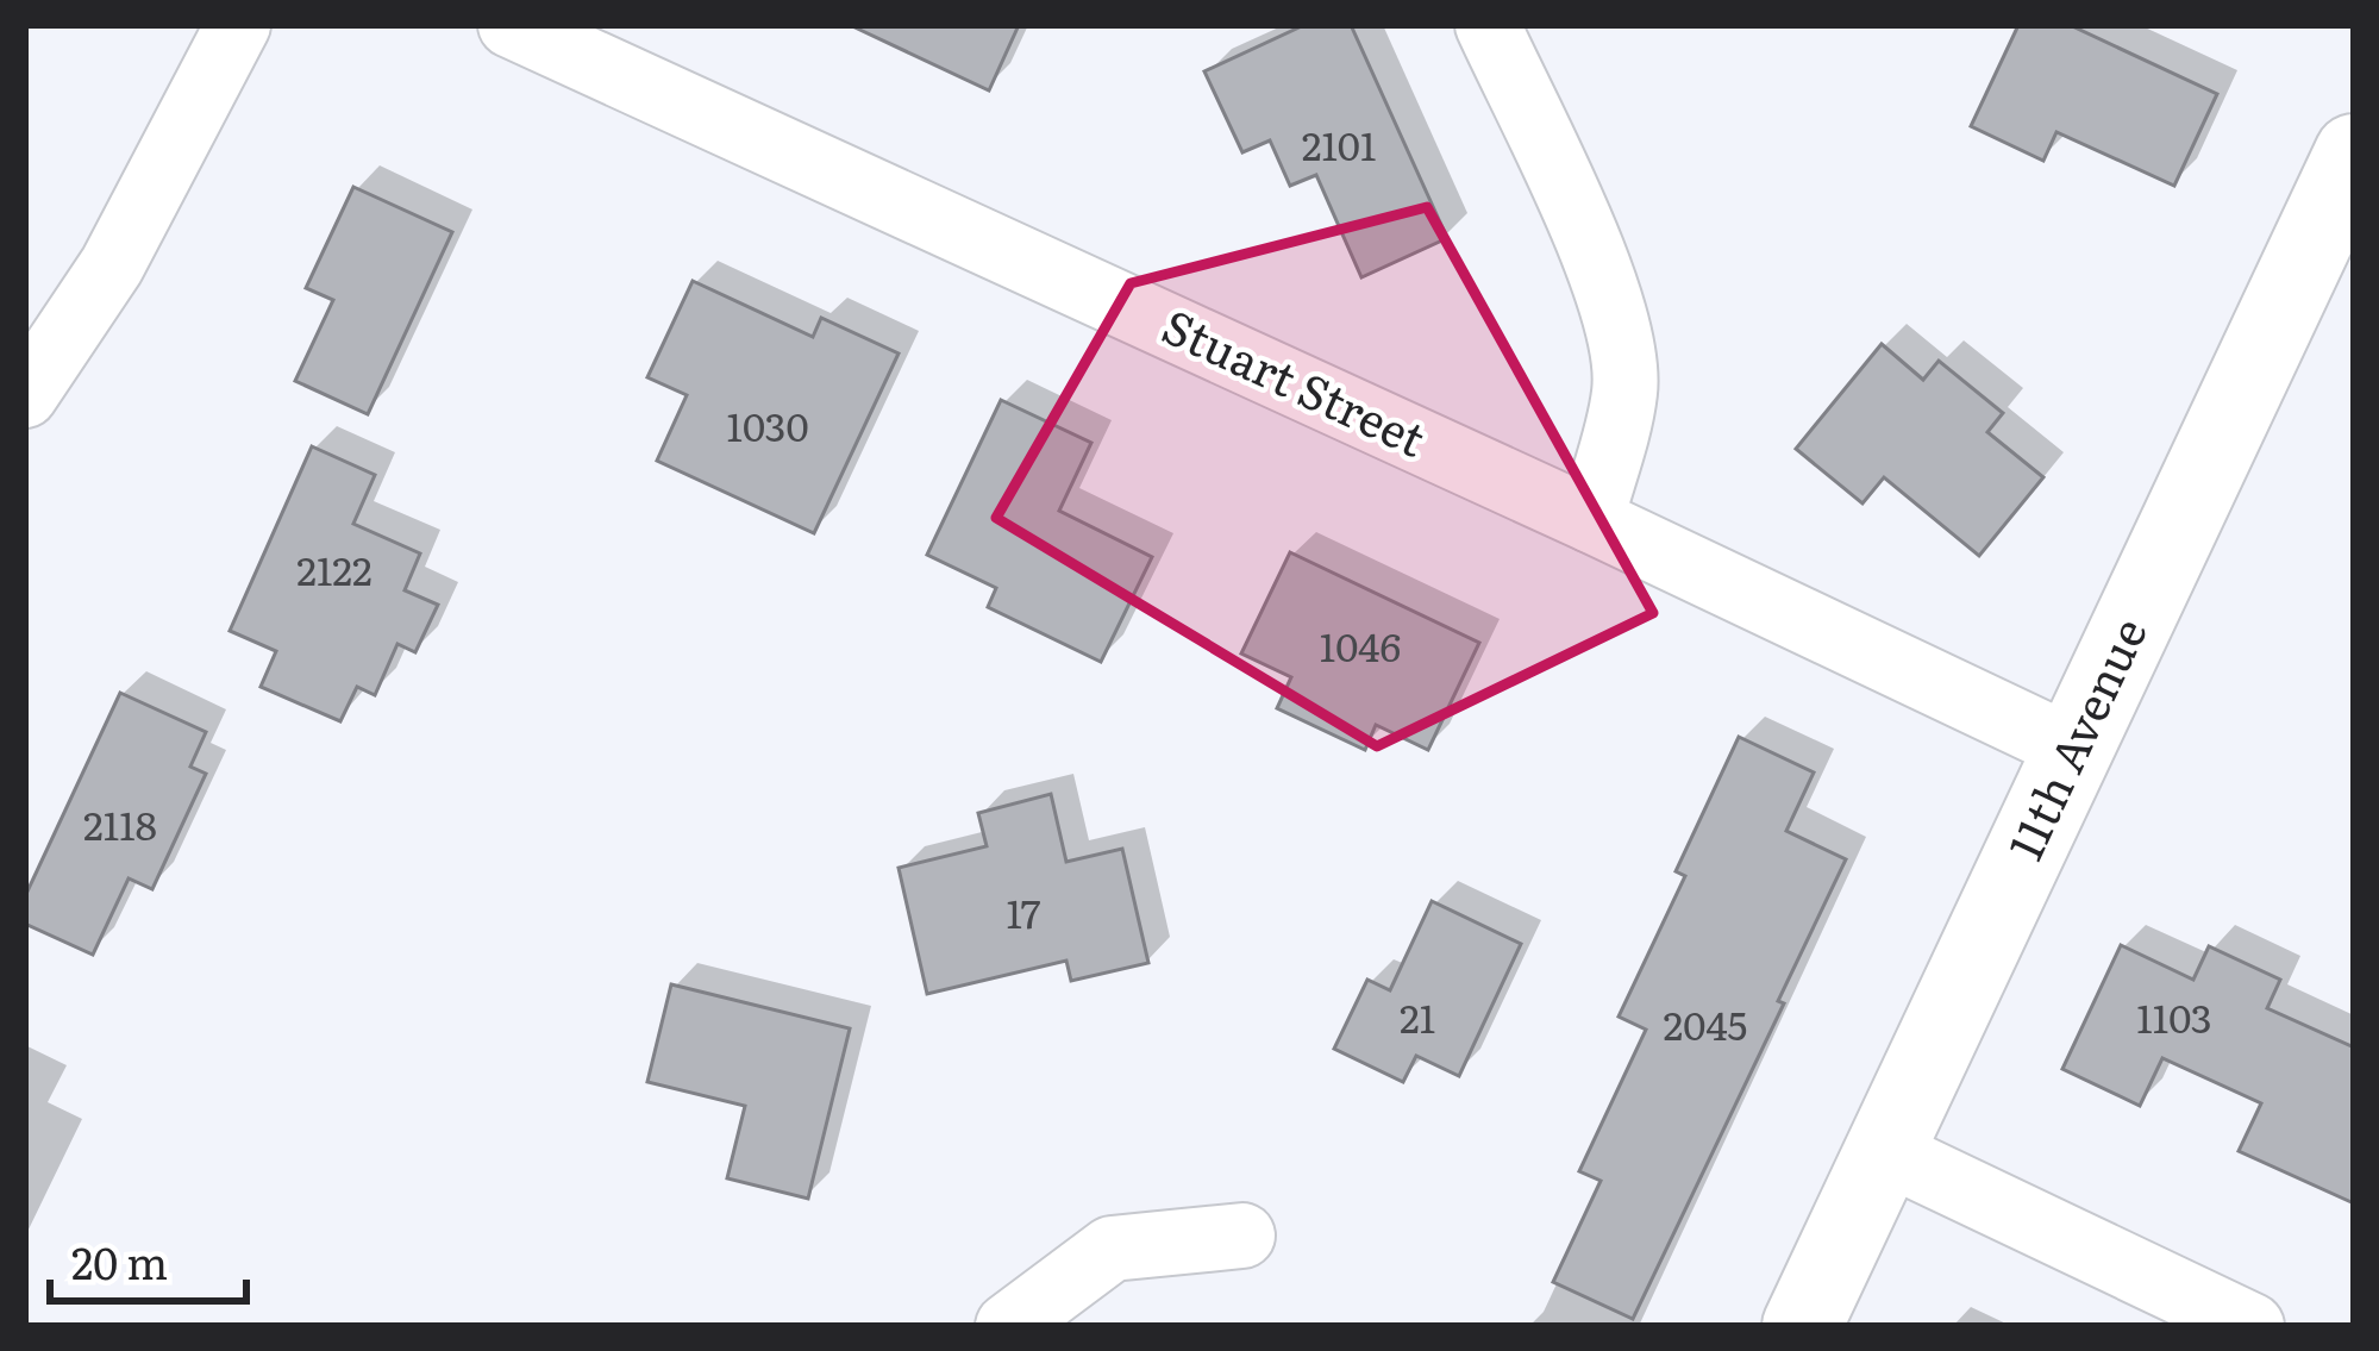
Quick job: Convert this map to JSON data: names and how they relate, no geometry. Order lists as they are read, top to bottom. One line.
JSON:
{"streets":{"street":["Stuart Street","11th Avenue"]},"crossings":[["Stuart Street","11th Avenue"]],"house_numbers":["2101","1030","2122","1046","2118","17","21","1103","2045"],"scale_bar":"20 m"}
